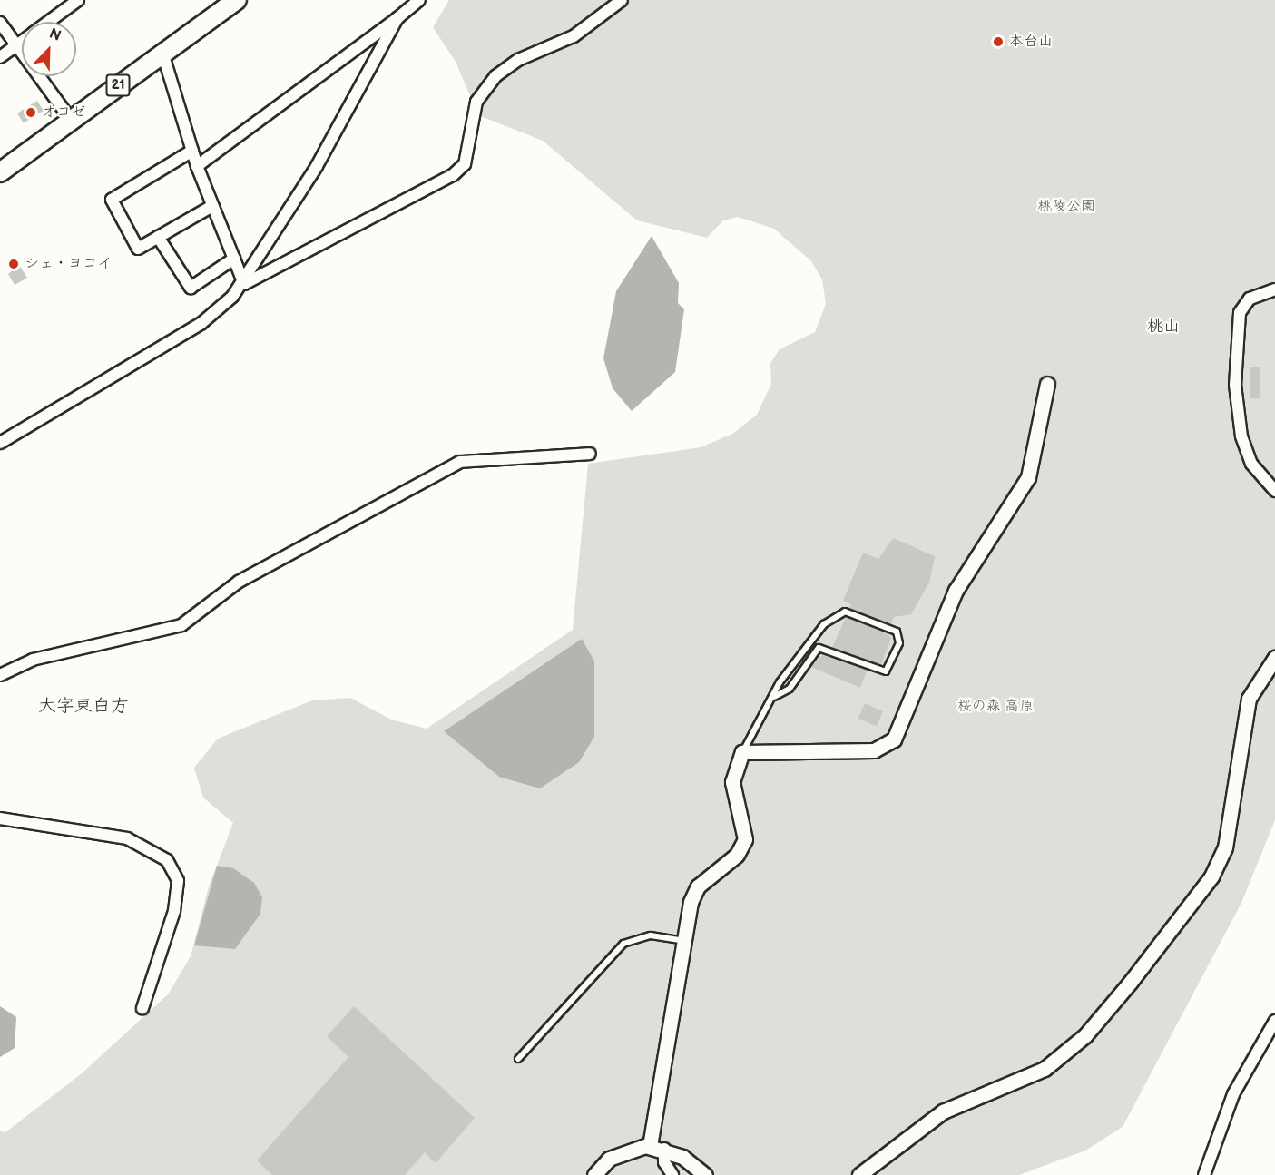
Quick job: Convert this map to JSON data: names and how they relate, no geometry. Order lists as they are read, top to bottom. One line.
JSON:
{"streets":{"main road":["21"]},"districts":["桃山","大字東白方"],"parks":["桃陵公園","桜の森 高原"],"places":["本台山","オコゼ","シェ・ヨコイ"],"north":"top right"}
